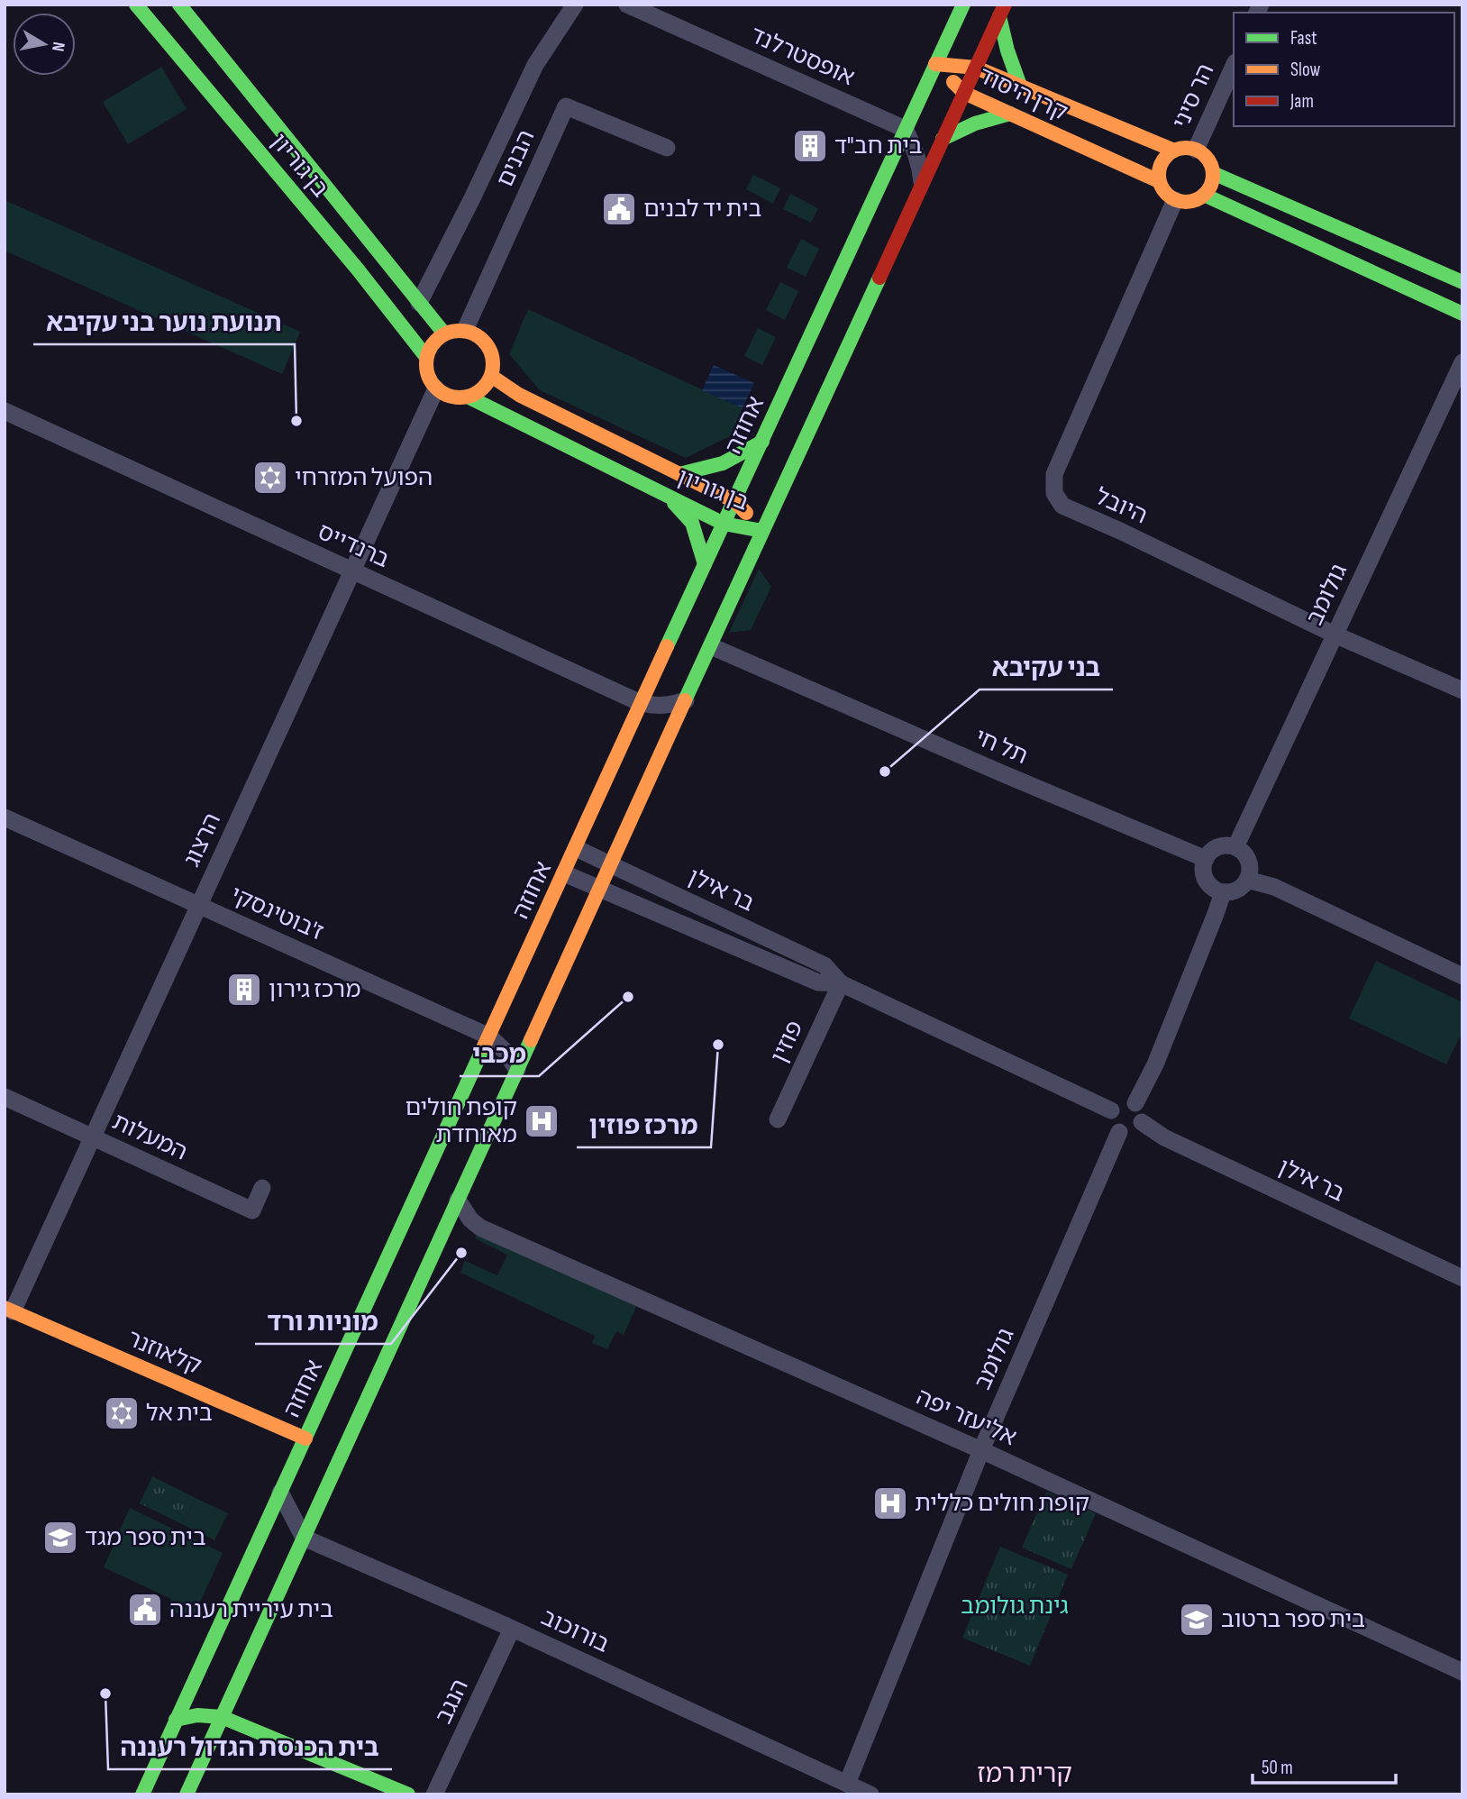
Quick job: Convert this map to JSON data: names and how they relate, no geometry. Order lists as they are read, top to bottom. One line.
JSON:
{"streets":{"main road":["קרן היסוד","בן גוריון","אחוזה","קלאוזנר"],"street":["אופסטרלנד","הר סיני","הבנים","היובל","ברנדייס","גולומב","תל חי","הרצוג","בר אילן","ז'בוטינסקי","פוזין","המעלות","אליעזר יפה","בורוכוב","הנגב"]},"crossings":[["אופסטרלנד","אחוזה"],["קרן היסוד","הר סיני"],["קרן היסוד","אחוזה"],["קרן היסוד","היובל"],["הר סיני","היובל"],["הבנים","בן גוריון"],["הבנים","הרצוג"],["בן גוריון","אחוזה"],["בן גוריון","הרצוג"],["אחוזה","ברנדייס"],["אחוזה","בר אילן"],["אחוזה","ז'בוטינסקי"],["אחוזה","קלאוזנר"],["היובל","גולומב"],["ברנדייס","הרצוג"],["גולומב","תל חי"],["גולומב","בר אילן"],["גולומב","אליעזר יפה"],["גולומב","בורוכוב"],["הרצוג","ז'בוטינסקי"],["הרצוג","המעלות"],["הרצוג","קלאוזנר"],["בר אילן","פוזין"],["בורוכוב","הנגב"]],"districts":["קרית רמז"],"parks":["גינת גולומב"],"places":{"building":["בית חב\"ד","מרכז גירון"],"public building":["בית יד לבנים","בית עיריית רעננה"],"other":["תנועת נוער בני עקיבא","בני עקיבא","מכבי","מרכז פוזין","מוניות ורד","בית הכנסת הגדול רעננה"],"synagogue":["הפועל המזרחי","בית אל"],"hospital":["קופת חולים מאוחדת","קופת חולים כללית"],"school or university":["בית ספר מגד","בית ספר ברטוב"]},"legend":["Fast","Slow","Jam"],"scale_bar":"50 m","north":"right"}
